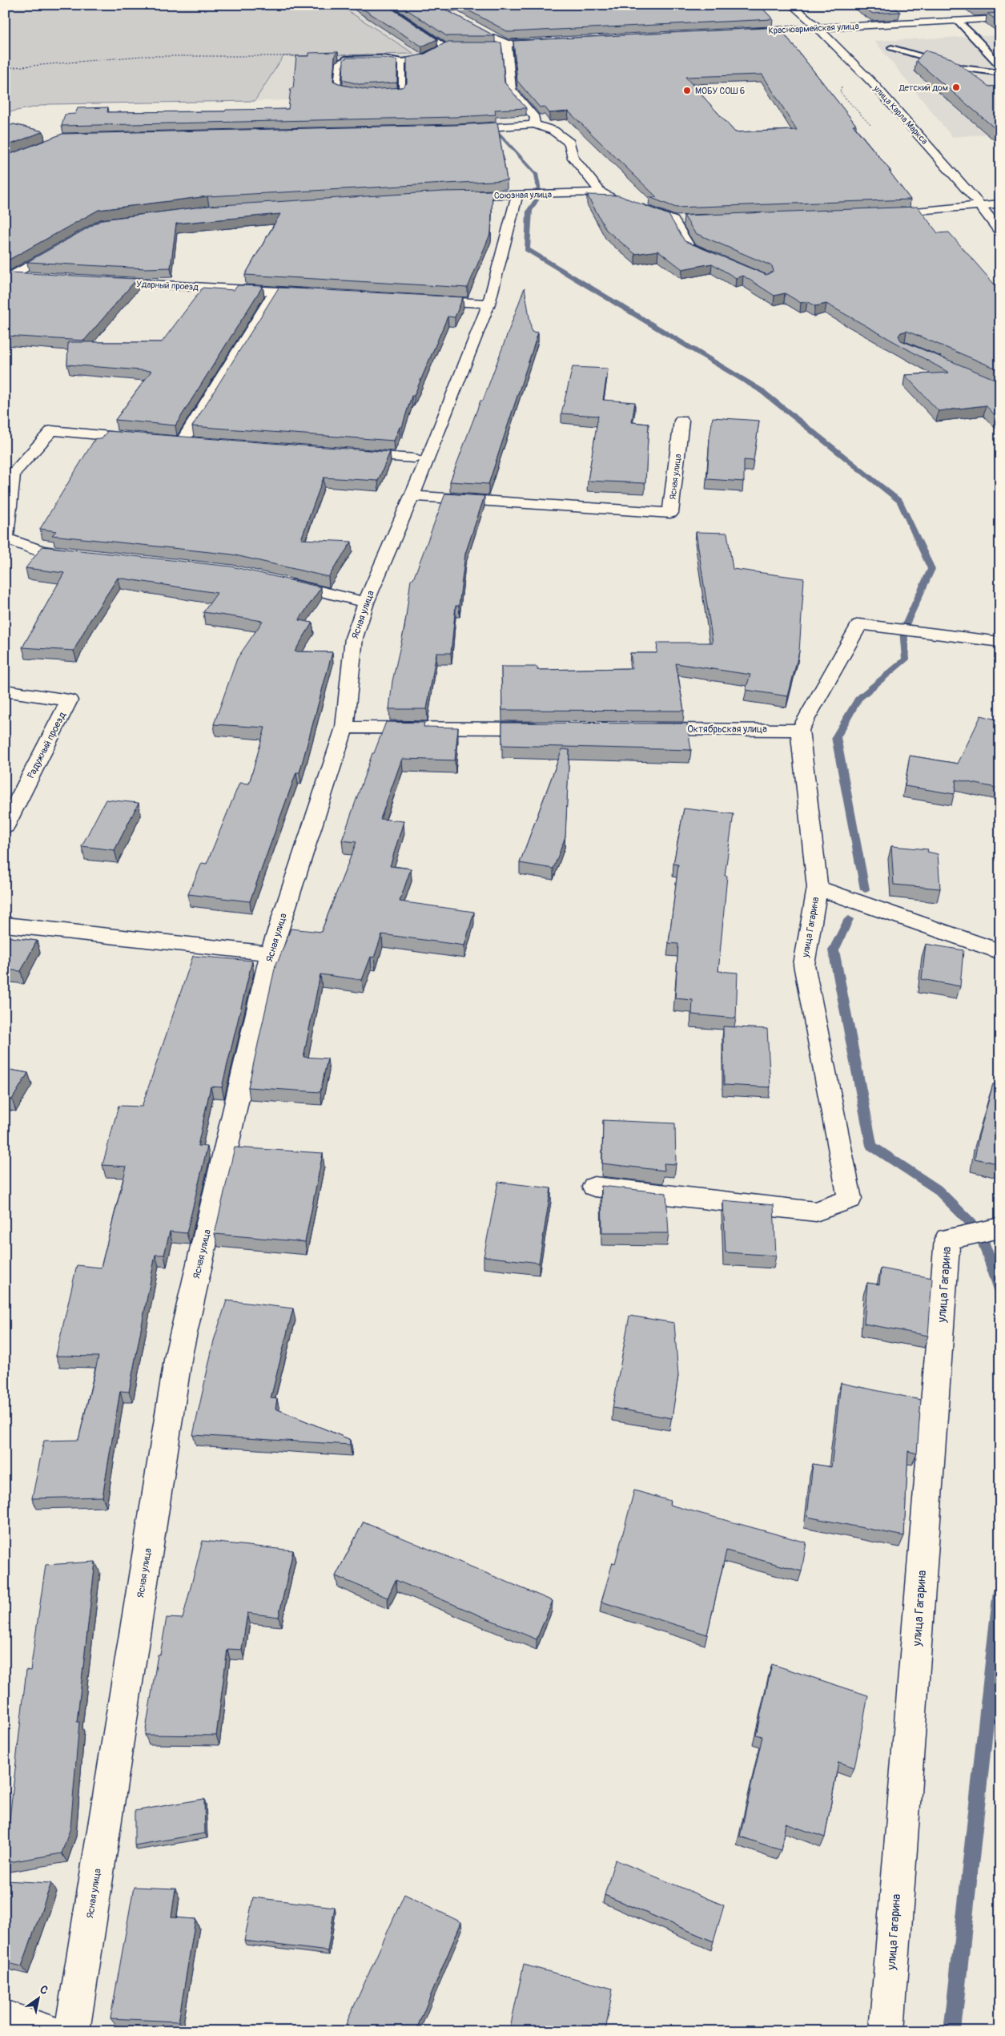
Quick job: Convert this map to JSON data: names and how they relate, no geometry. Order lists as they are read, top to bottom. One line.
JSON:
{"streets":{"street":["Красноармейская улица","улица Карла Маркса","Союзная улица","Ударный проезд","Ясная улица","Октябрьская улица","Радужный проезд","улица Гагарина"]},"crossings":[["Красноармейская улица","улица Карла Маркса"],["Союзная улица","Ясная улица"],["Октябрьская улица","улица Гагарина"]],"places":["Детский дом","МОБУ СОШ 6"],"north":"top right"}
